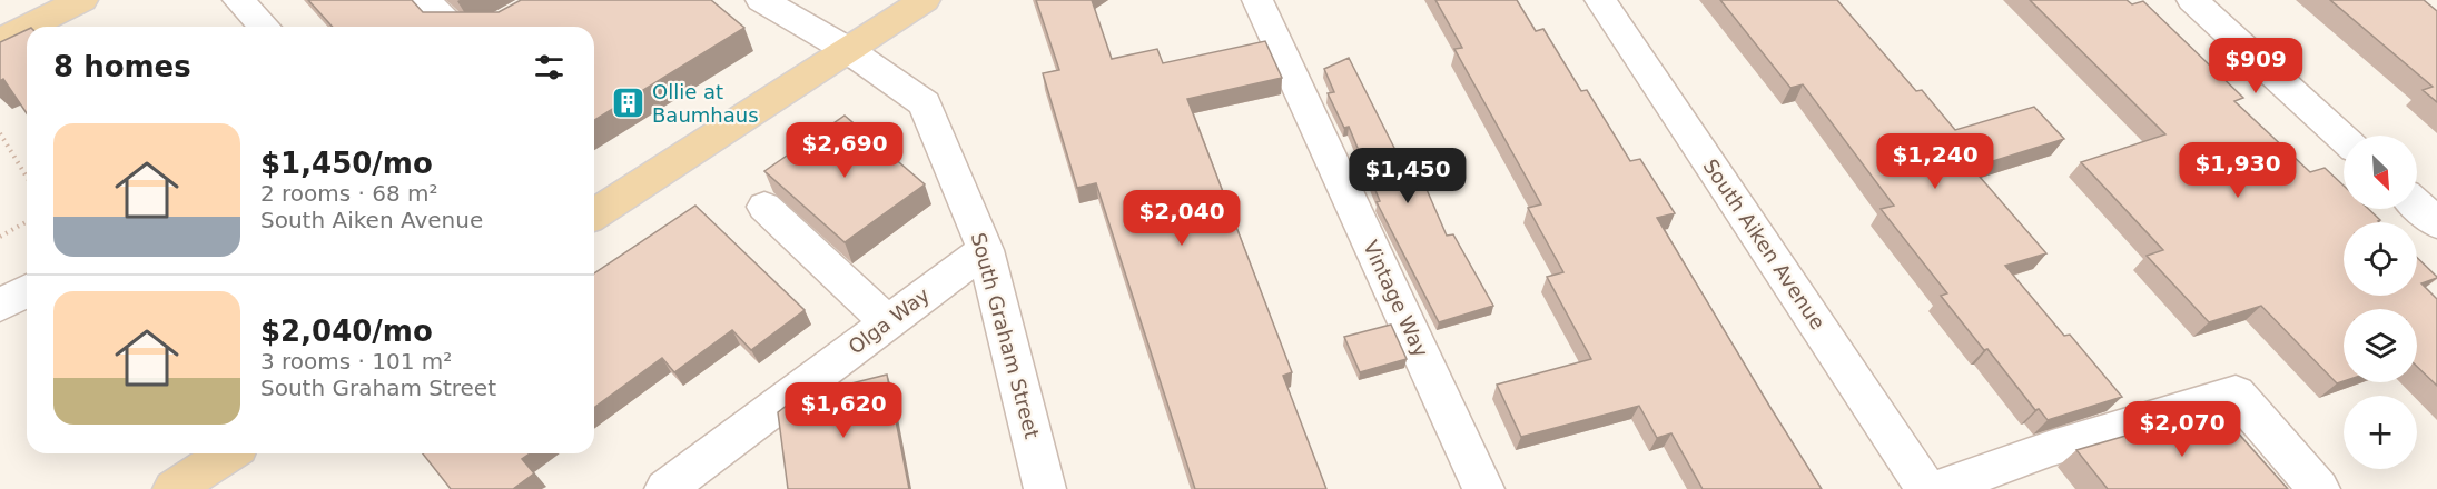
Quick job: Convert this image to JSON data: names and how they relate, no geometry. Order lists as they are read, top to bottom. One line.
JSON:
{"streets":{"street":["South Aiken Avenue","Vintage Way","Olga Way","South Graham Street"]},"crossings":[["Olga Way","South Graham Street"]],"places":{"building":["Ollie at Baumhaus"]},"north":"bottom right","page":{"heading":"8 homes","price":["$909","$2,690","$1,240","$1,930","$1,450","$2,040","$1,620","$2,070"],"list":[{"name":"$1,450/mo","note":"2 rooms · 68 m² · South Aiken Avenue"},{"name":"$2,040/mo","note":"3 rooms · 101 m² · South Graham Street"}],"map_buttons":"+"}}
